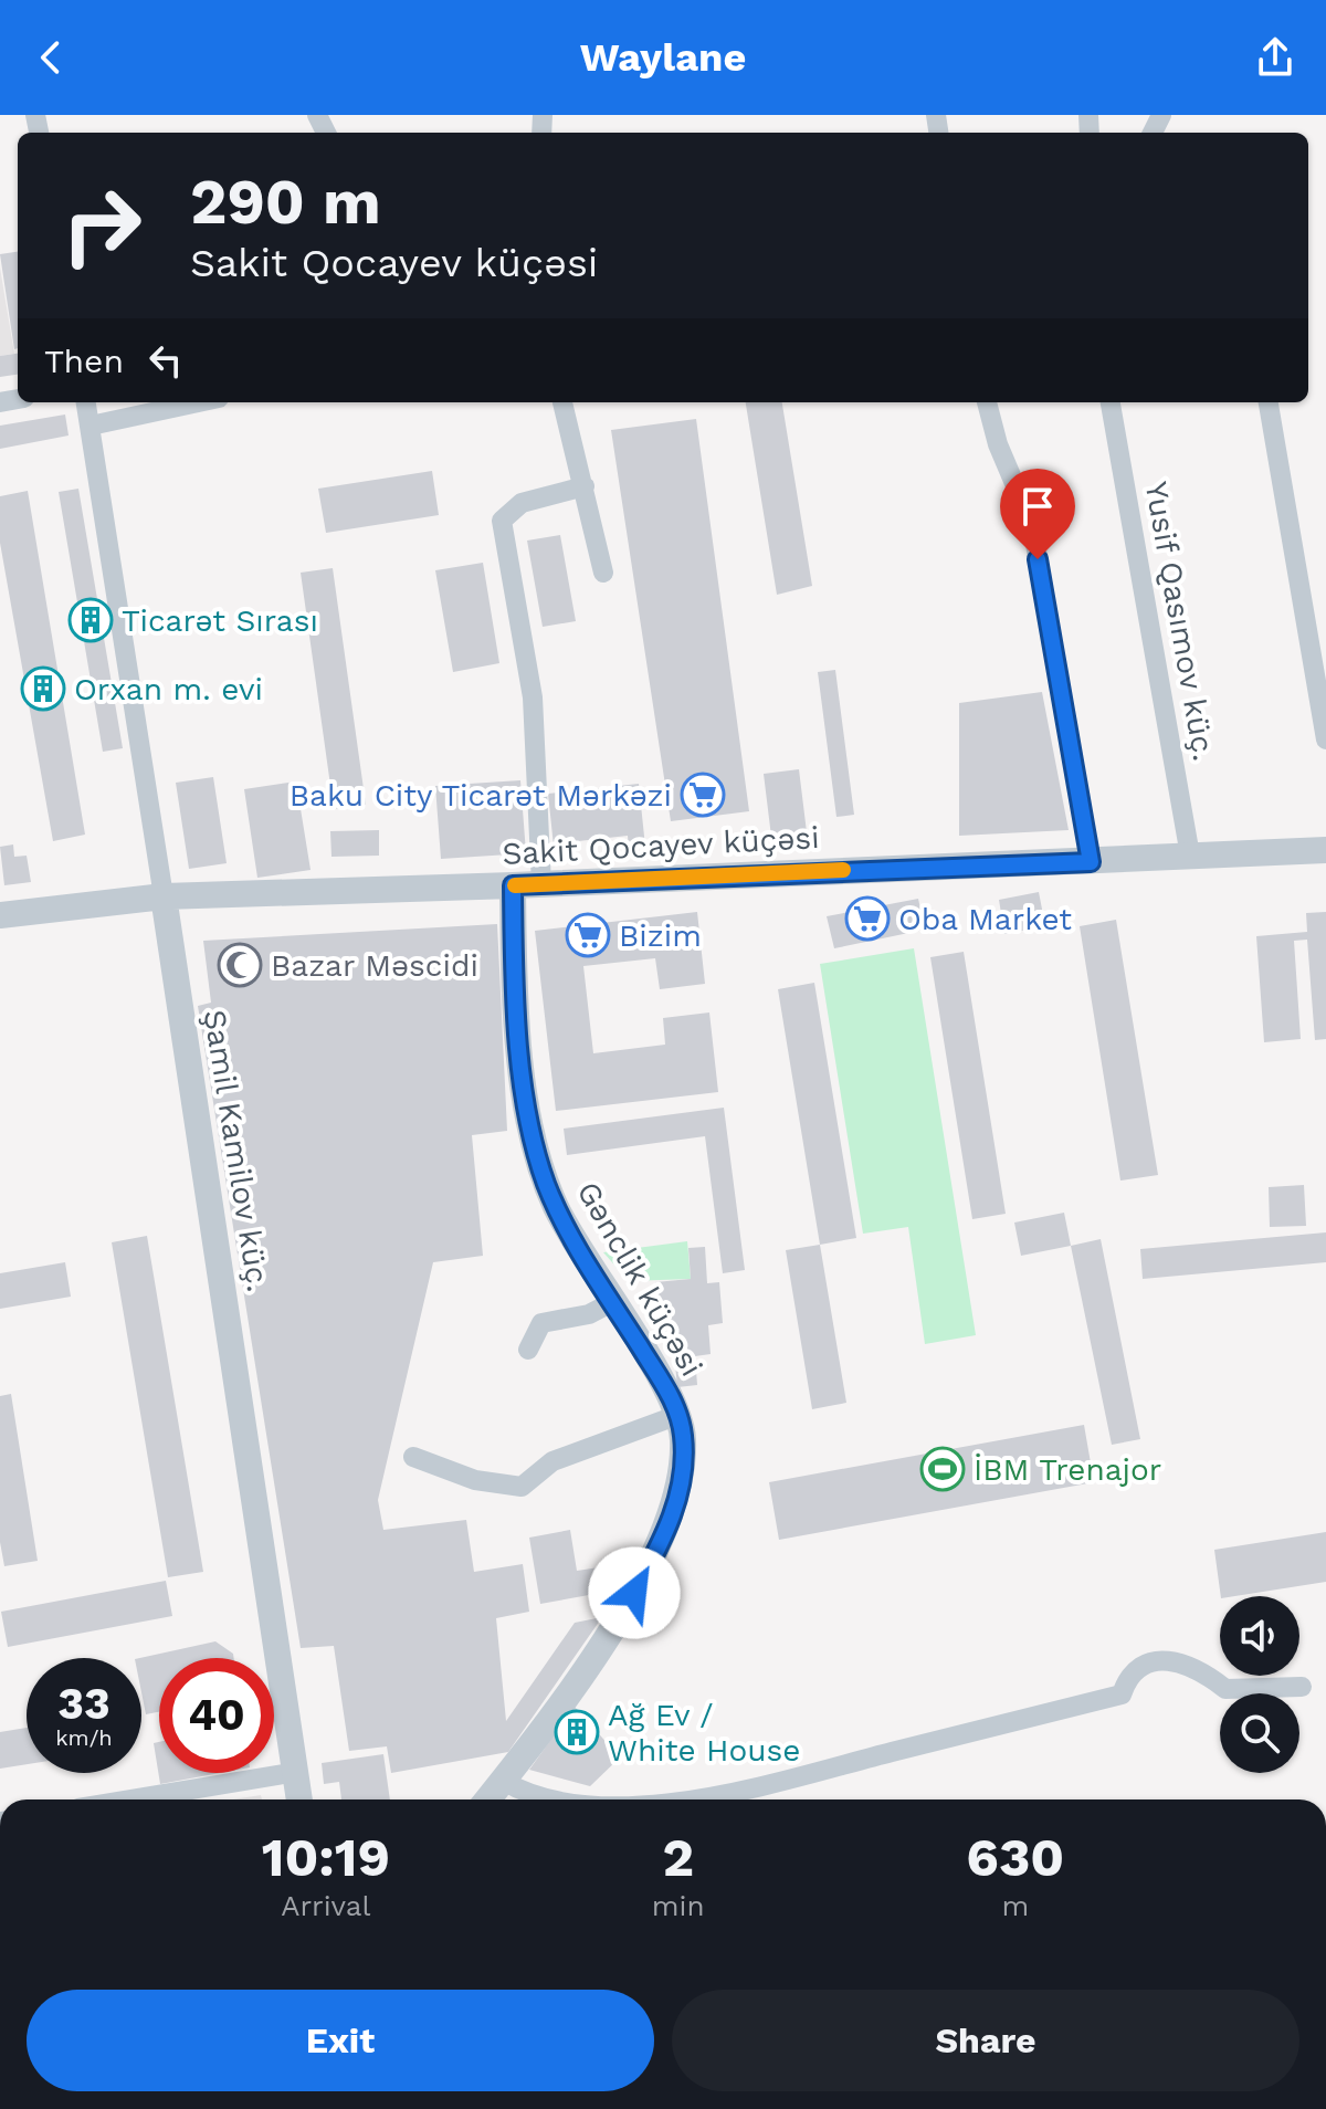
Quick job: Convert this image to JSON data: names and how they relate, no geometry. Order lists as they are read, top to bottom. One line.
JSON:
{"streets":{"street":["Yusif Qasımov küç.","Sakit Qocayev küçəsi","Şamil Kamilov küç.","Gənclik küçəsi"]},"crossings":[["Yusif Qasımov küç.","Sakit Qocayev küçəsi"],["Sakit Qocayev küçəsi","Şamil Kamilov küç."],["Sakit Qocayev küçəsi","Gənclik küçəsi"]],"places":{"building":["Ticarət Sırası","Orxan m. evi","Ağ Ev / White House"],"supermarket":["Baku City Ticarət Mərkəzi","Oba Market","Bizim"],"mosque":["Bazar Məscidi"],"sports":["İBM Trenajor"]},"page":{"header":"Waylane","turn":["290 m","Sakit Qocayev küçəsi"],"then":"Then","speed":"33 km/h","limit":"40","eta":["10:19","Arrival","2","min","630","m"],"buttons":["Exit","Share"]}}
